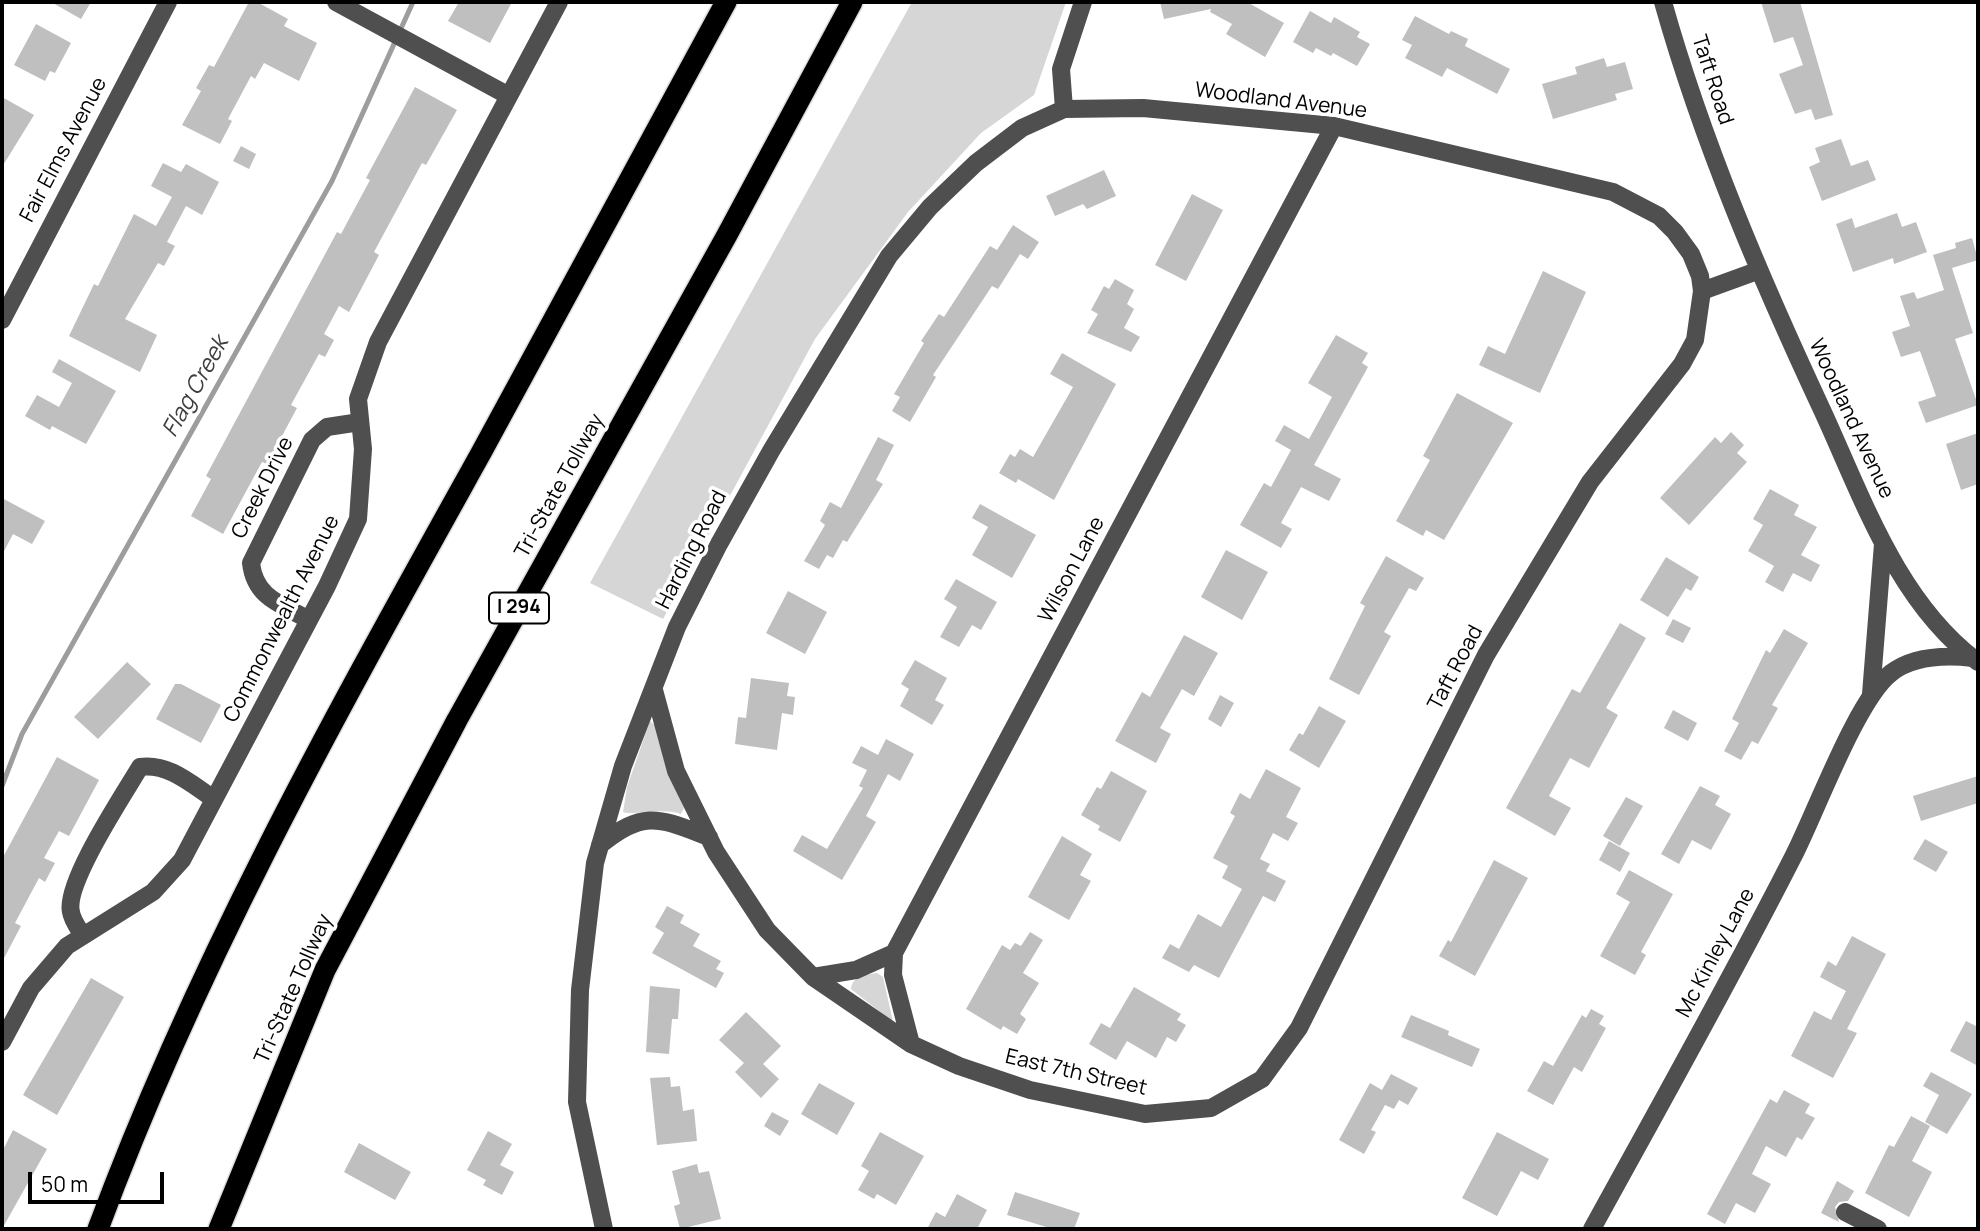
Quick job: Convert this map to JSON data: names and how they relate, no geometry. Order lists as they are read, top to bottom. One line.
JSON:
{"streets":{"highway":["Tri-State Tollway","I 294"],"street":["Taft Road","Woodland Avenue","Fair Elms Avenue","Creek Drive","Harding Road","Wilson Lane","Commonwealth Avenue","Mc Kinley Lane","East 7th Street"]},"crossings":[["Taft Road","Woodland Avenue"],["Taft Road","East 7th Street"],["Woodland Avenue","Harding Road"],["Woodland Avenue","Wilson Lane"],["Woodland Avenue","Mc Kinley Lane"],["Creek Drive","Commonwealth Avenue"],["Harding Road","East 7th Street"]],"water":["Flag Creek"],"scale_bar":"50 m"}
